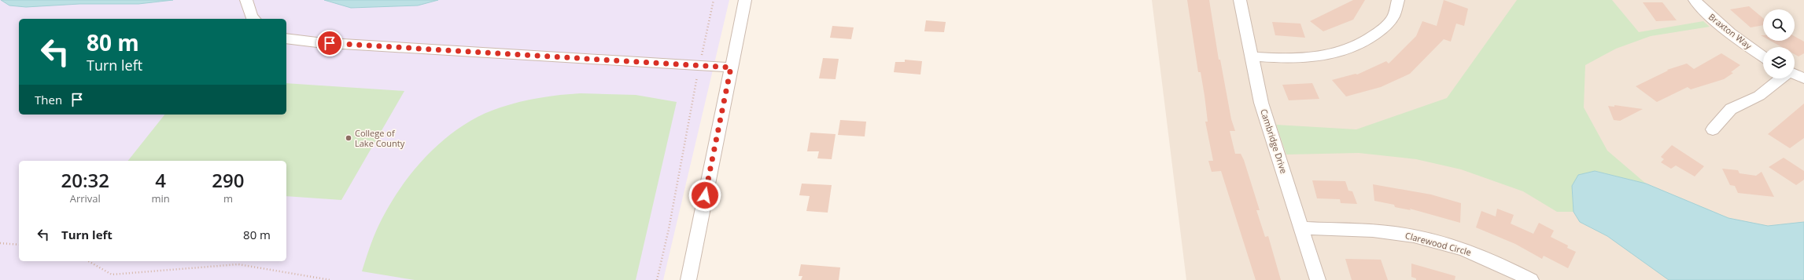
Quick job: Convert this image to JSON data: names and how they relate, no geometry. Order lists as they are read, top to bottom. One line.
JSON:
{"streets":{"street":["Braxton Way","Cambridge Drive","Clarewood Circle"]},"crossings":[["Cambridge Drive","Clarewood Circle"]],"places":["College of Lake County"],"page":{"turn":["80 m","Turn left"],"then":"Then","eta":["20:32","Arrival","4","min","290","m"],"list":[{"name":"Turn left","value":"80 m"}]}}
